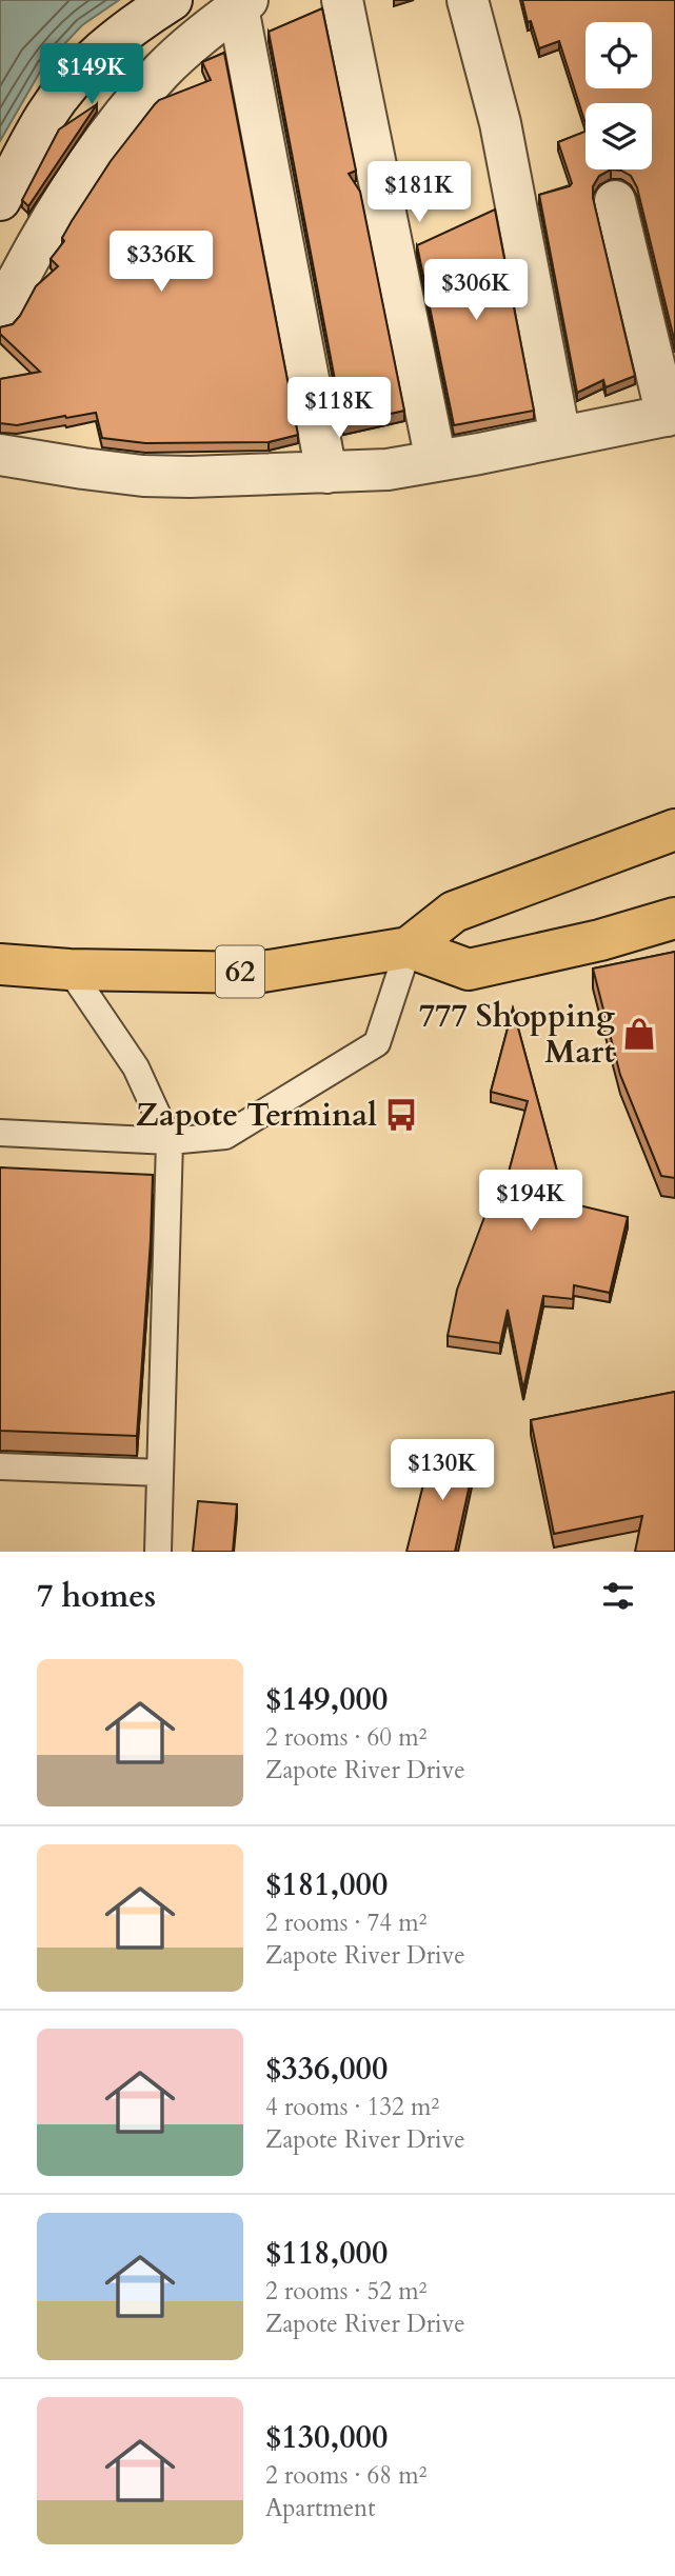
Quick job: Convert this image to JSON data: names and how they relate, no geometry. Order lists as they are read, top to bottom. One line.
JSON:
{"streets":{"highway":["62"]},"places":{"shop":["777 Shopping Mart"],"bus stop":["Zapote Terminal"]},"page":{"price":["$149K","$181K","$336K","$306K","$118K","$194K","$130K"],"heading":"7 homes","list":[{"name":"$149,000","note":"2 rooms · 60 m² · Zapote River Drive"},{"name":"$181,000","note":"2 rooms · 74 m² · Zapote River Drive"},{"name":"$336,000","note":"4 rooms · 132 m² · Zapote River Drive"},{"name":"$118,000","note":"2 rooms · 52 m² · Zapote River Drive"},{"name":"$130,000","note":"2 rooms · 68 m² · Apartment"}]}}
